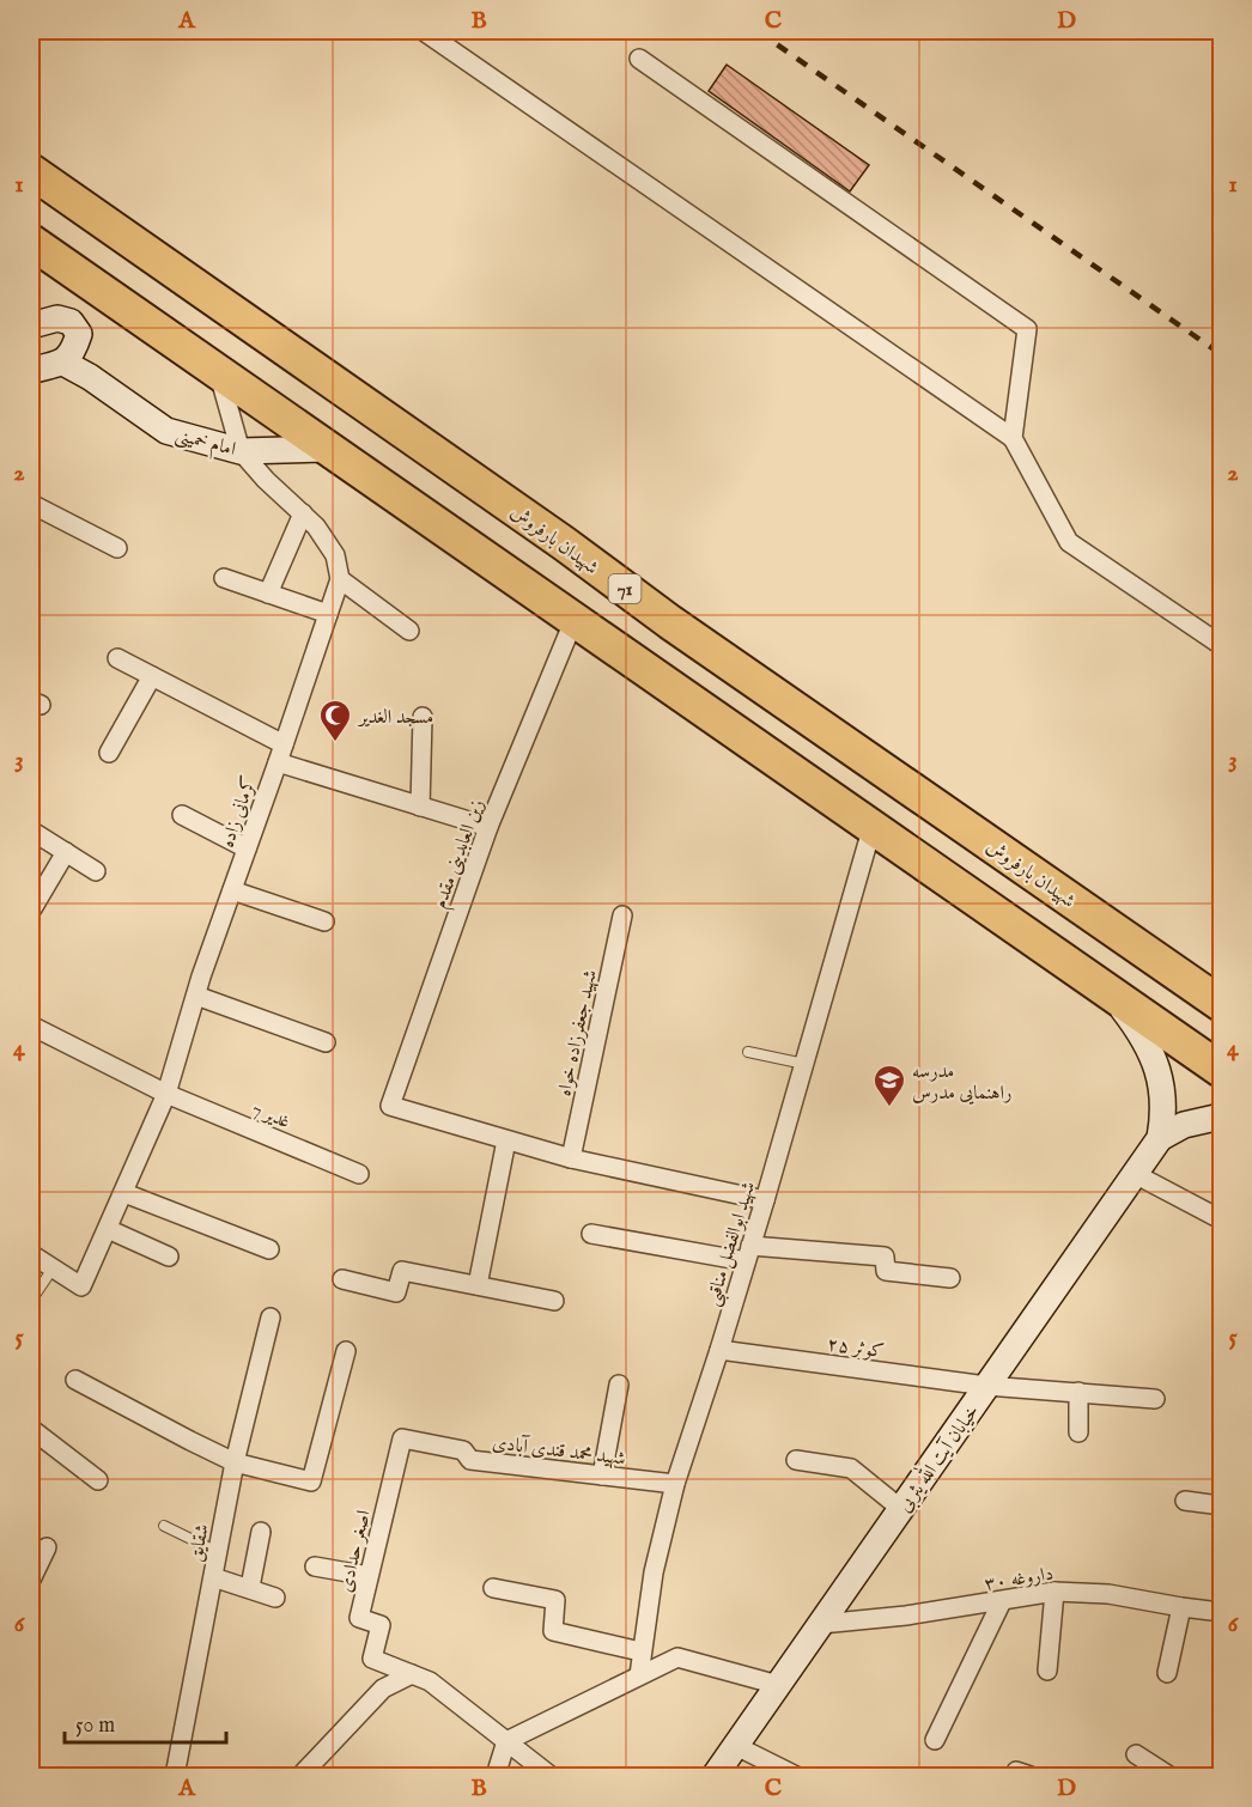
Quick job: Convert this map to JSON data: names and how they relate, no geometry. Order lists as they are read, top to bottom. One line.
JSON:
{"streets":{"highway":["شهیدان بارفروش","71"],"main road":["امام خمینی","خیابان آیت الله یثربی"],"street":["کرمانی زاده","زین العابدینی مقدم","شهید جعفرزاده خواه","غدیر 7","شهید ابوالفضل مناقبی","کوثر ۲۵","شهید محمد قندی آبادی","شقایق","اصغر حدادی","داروغه ۳۰"]},"crossings":[["کرمانی زاده","غدیر 7"],["شهید ابوالفضل مناقبی","کوثر ۲۵"],["شهید ابوالفضل مناقبی","شهید محمد قندی آبادی"],["کوثر ۲۵","خیابان آیت الله یثربی"],["شهید محمد قندی آبادی","اصغر حدادی"],["خیابان آیت الله یثربی","داروغه ۳۰"]],"places":{"mosque":["مسجد الغدیر"],"school or university":["مدرسه راهنمایی مدرس"]},"scale_bar":"50 m","grid":{"columns":["A","B","C","D"],"rows":["1","2","3","4","5","6"]}}
